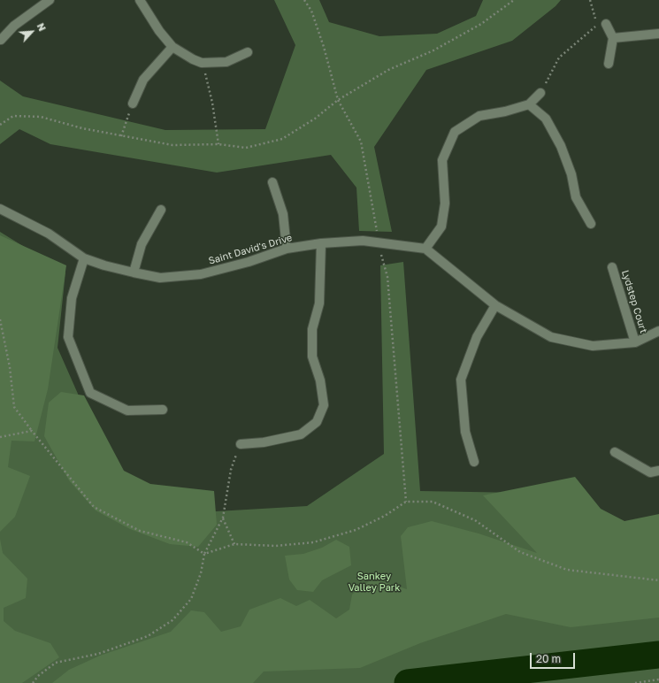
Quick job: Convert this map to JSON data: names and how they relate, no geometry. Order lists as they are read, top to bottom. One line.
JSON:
{"streets":{"street":["Saint David's Drive","Lydstep Court"]},"parks":["Sankey Valley Park"],"scale_bar":"20 m","north":"top right"}
